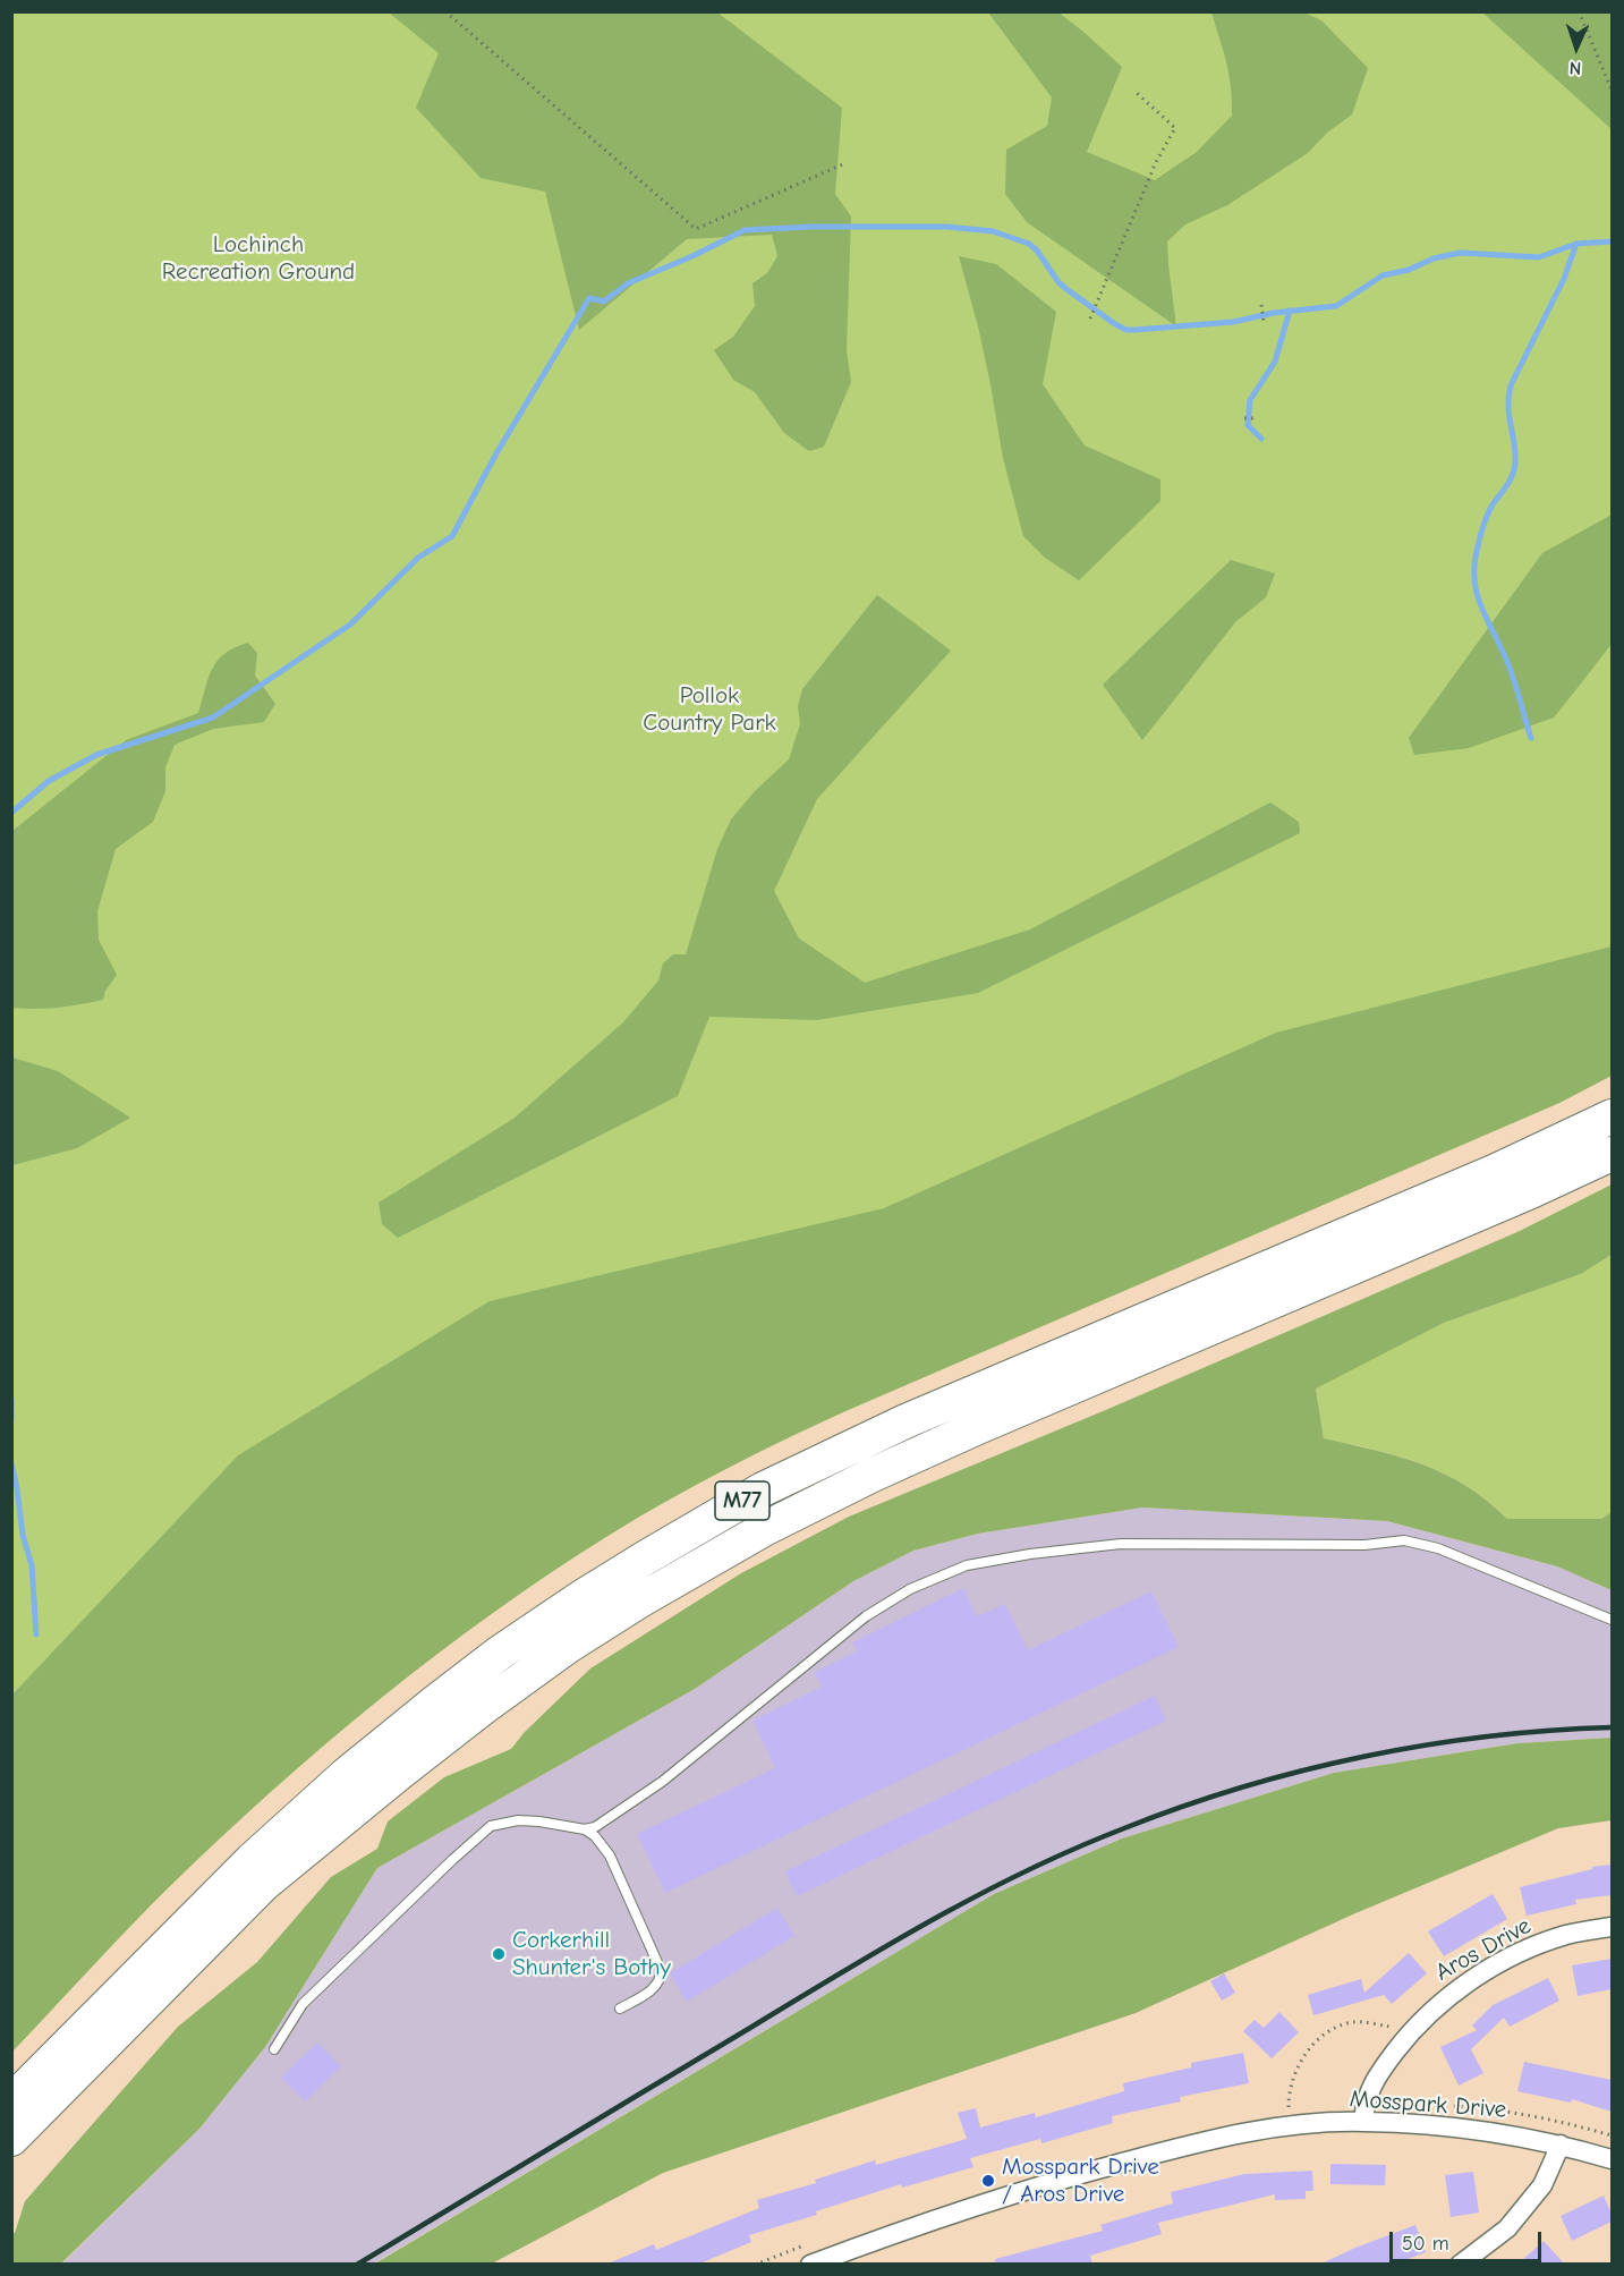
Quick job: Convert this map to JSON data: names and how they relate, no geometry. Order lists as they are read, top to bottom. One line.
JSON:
{"streets":{"highway":["M77"],"street":["Aros Drive","Mosspark Drive"]},"crossings":[["Aros Drive","Mosspark Drive"]],"parks":["Lochinch Recreation Ground","Pollok Country Park"],"places":["Corkerhill Shunter's Bothy","Mosspark Drive / Aros Drive"],"scale_bar":"50 m","north":"bottom"}
